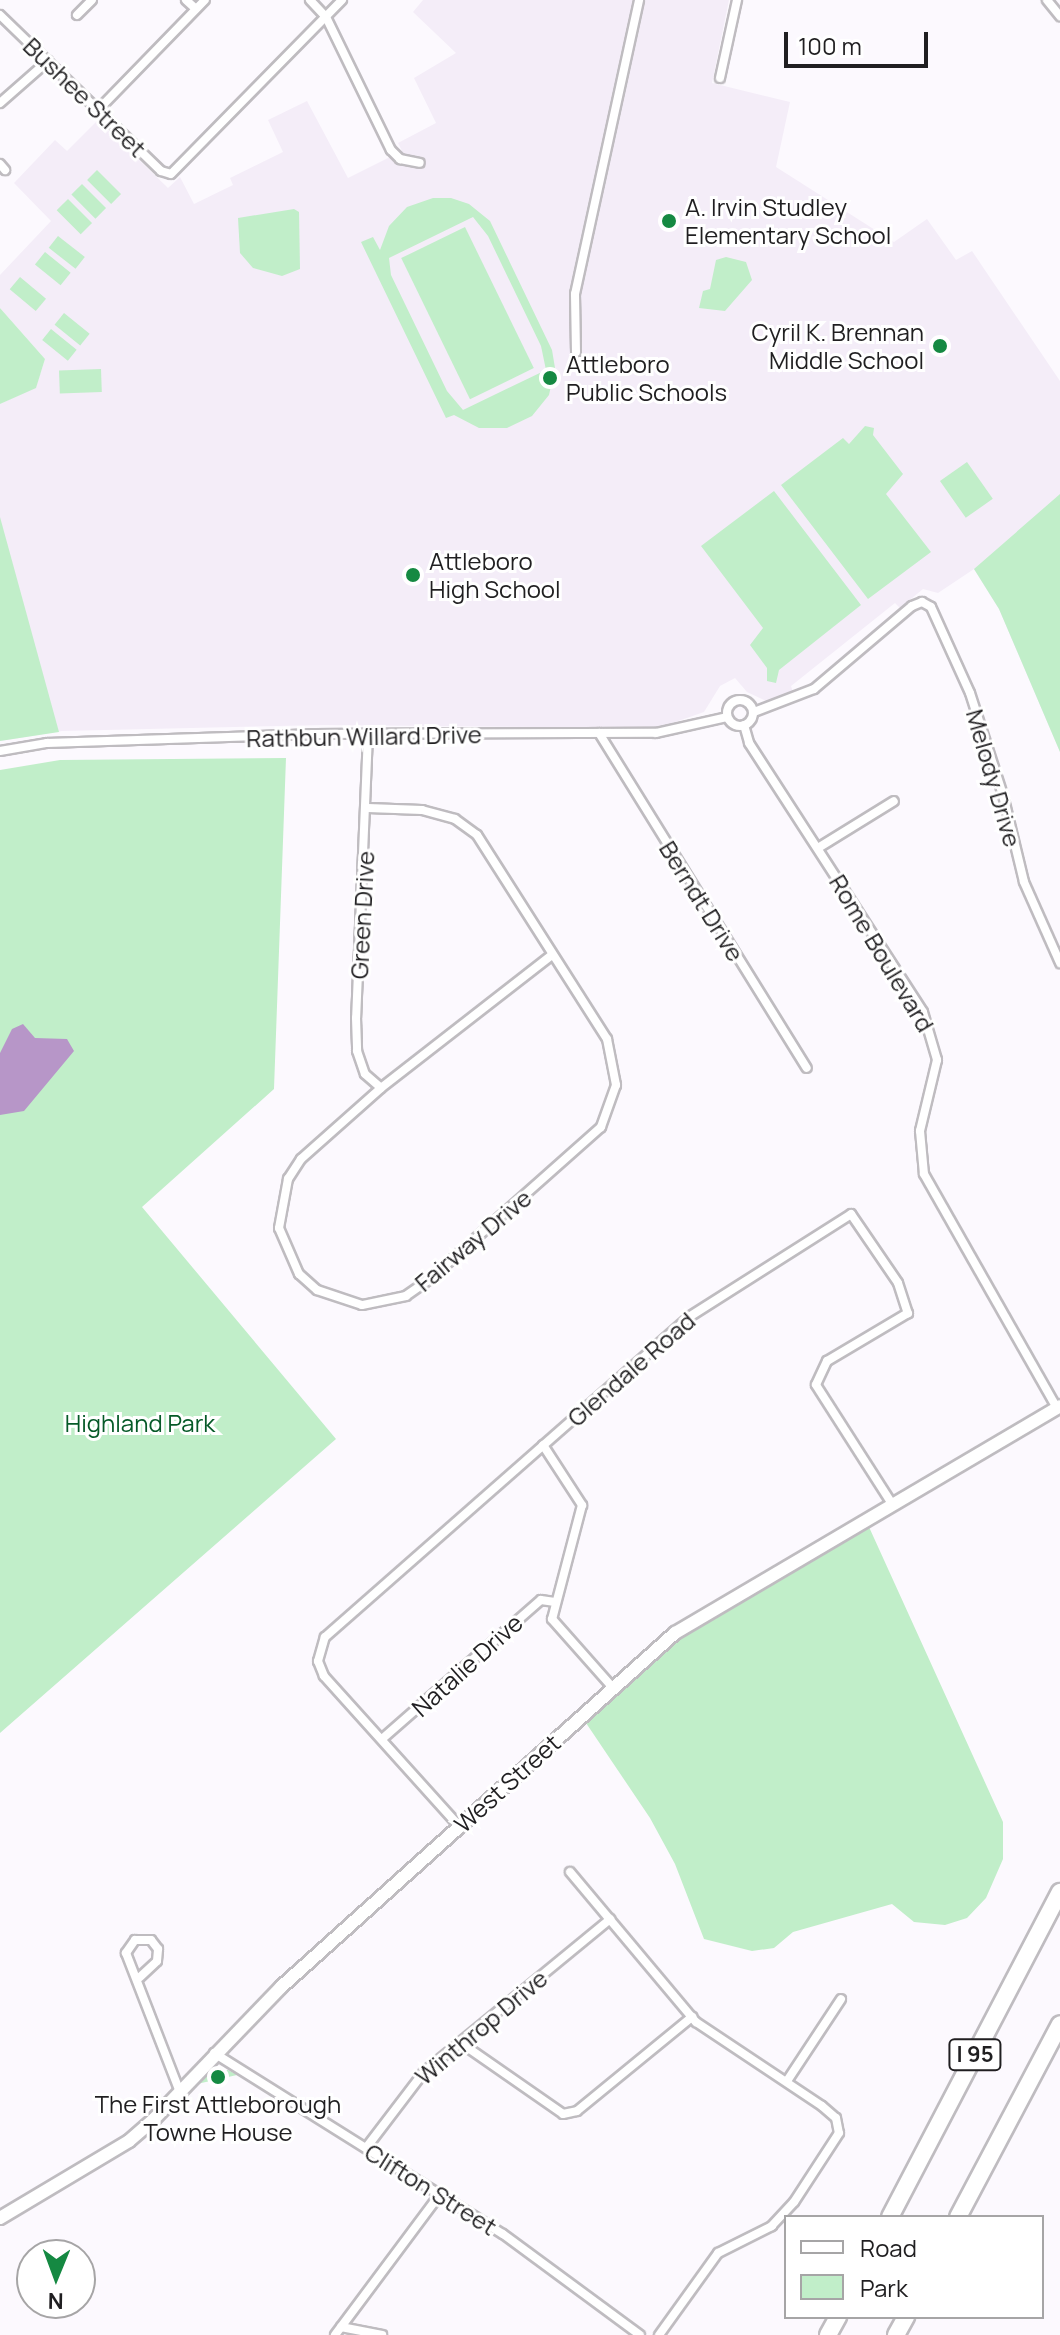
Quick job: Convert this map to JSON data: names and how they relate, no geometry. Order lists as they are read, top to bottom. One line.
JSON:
{"streets":{"highway":["I 95"],"main road":["West Street"],"street":["Bushee Street","Rathbun Willard Drive","Melody Drive","Berndt Drive","Green Drive","Rome Boulevard","Fairway Drive","Glendale Road","Natalie Drive","Winthrop Drive","Clifton Street"]},"crossings":[["Rathbun Willard Drive","Melody Drive"],["Rathbun Willard Drive","Berndt Drive"],["Rathbun Willard Drive","Green Drive"],["Green Drive","Fairway Drive"],["Rome Boulevard","West Street"],["Glendale Road","Natalie Drive"],["Glendale Road","West Street"],["West Street","Clifton Street"],["Winthrop Drive","Clifton Street"]],"parks":["Highland Park"],"places":["A. Irvin Studley Elementary School","Cyril K. Brennan Middle School","Attleboro Public Schools","Attleboro High School","The First Attleborough Towne House"],"legend":["Road","Park"],"scale_bar":"100 m","north":"bottom"}
